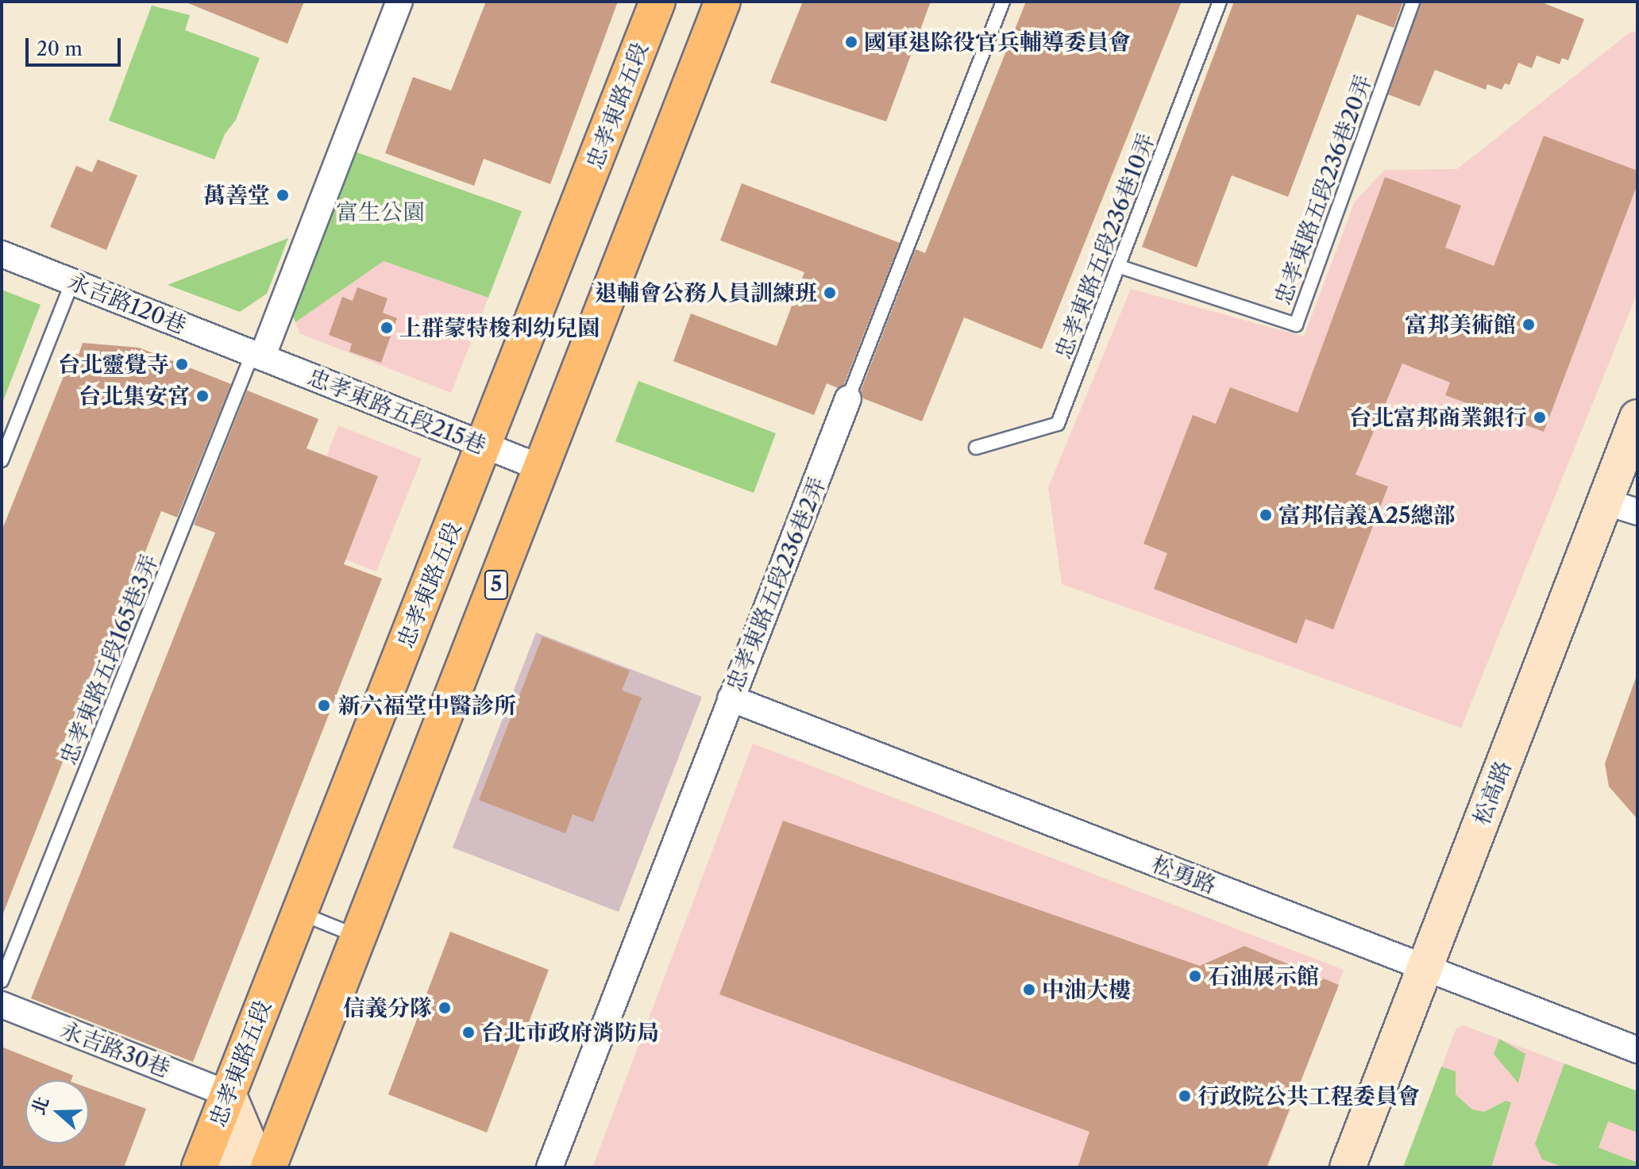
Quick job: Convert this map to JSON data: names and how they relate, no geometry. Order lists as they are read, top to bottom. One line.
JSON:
{"streets":{"main road":["忠孝東路五段","5"],"street":["永吉路120巷","忠孝東路五段215巷","忠孝東路五段236巷2弄","松高路","松勇路","永吉路30巷"],"lane":["忠孝東路五段236巷20弄","忠孝東路五段236巷10弄","忠孝東路五段165巷3弄"]},"crossings":[["忠孝東路五段","忠孝東路五段215巷"],["忠孝東路五段","永吉路30巷"],["忠孝東路五段236巷20弄","忠孝東路五段236巷10弄"],["永吉路120巷","忠孝東路五段215巷"],["永吉路120巷","忠孝東路五段165巷3弄"],["忠孝東路五段215巷","5"],["忠孝東路五段215巷","忠孝東路五段165巷3弄"],["忠孝東路五段236巷2弄","松勇路"],["松高路","松勇路"]],"parks":["富生公園"],"places":["國軍退除役官兵輔導委員會","萬善堂","退輔會公務人員訓練班","富邦美術館","上群蒙特梭利幼兒園","台北靈覺寺","台北集安宮","台北富邦商業銀行","富邦信義A25總部","新六福堂中醫診所","石油展示館","中油大樓","信義分隊","台北市政府消防局","行政院公共工程委員會"],"scale_bar":"20 m","north":"left"}
